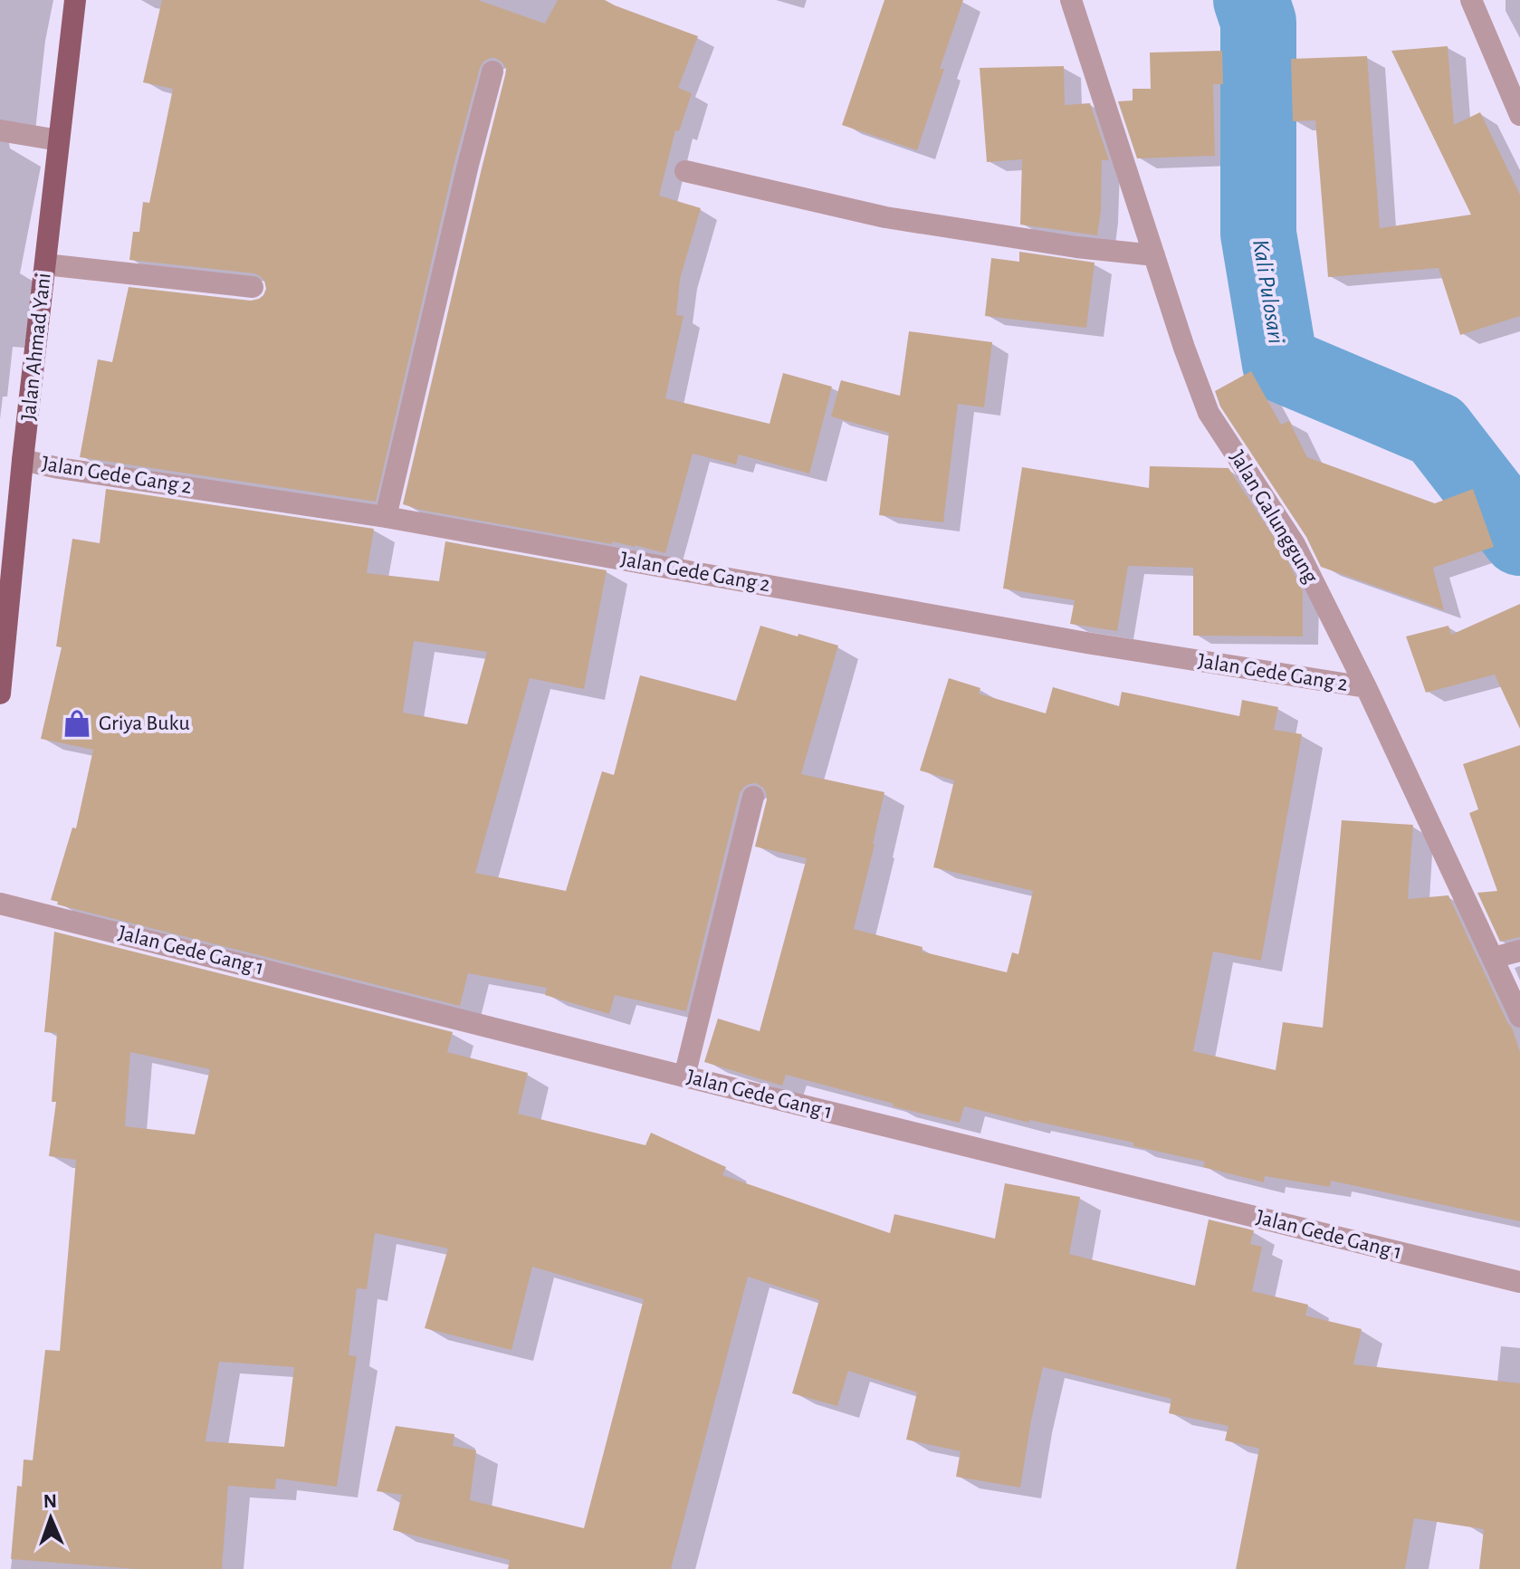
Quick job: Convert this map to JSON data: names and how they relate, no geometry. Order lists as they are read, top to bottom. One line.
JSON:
{"streets":{"main road":["Jalan Ahmad Yani"],"street":["Jalan Gede Gang 2","Jalan Galunggung","Jalan Gede Gang 1"]},"crossings":[["Jalan Ahmad Yani","Jalan Gede Gang 2"],["Jalan Gede Gang 2","Jalan Galunggung"]],"water":["Kali Pulosari"],"places":{"shop":["Griya Buku"]},"north":"top"}
